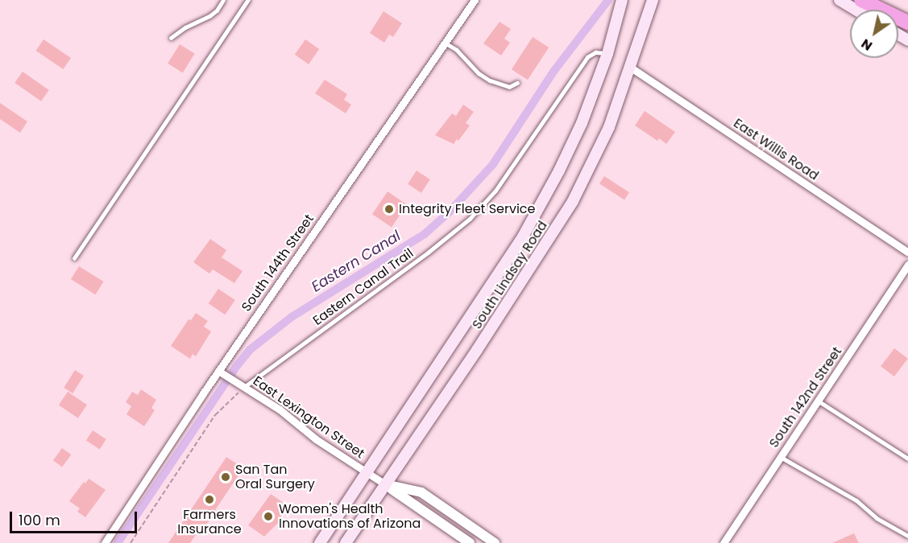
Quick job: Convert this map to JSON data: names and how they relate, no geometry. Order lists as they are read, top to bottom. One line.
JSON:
{"streets":{"main road":["South Lindsay Road"],"street":["East Willis Road","South 144th Street","South 142nd Street","East Lexington Street"],"lane":["Eastern Canal Trail"]},"crossings":[["East Willis Road","South Lindsay Road"],["South 144th Street","East Lexington Street"],["South Lindsay Road","Eastern Canal Trail"],["South Lindsay Road","East Lexington Street"],["Eastern Canal Trail","East Lexington Street"]],"water":["Eastern Canal"],"places":["Integrity Fleet Service","San Tan Oral Surgery","Farmers Insurance","Women's Health Innovations of Arizona"],"scale_bar":"100 m","north":"bottom left"}
